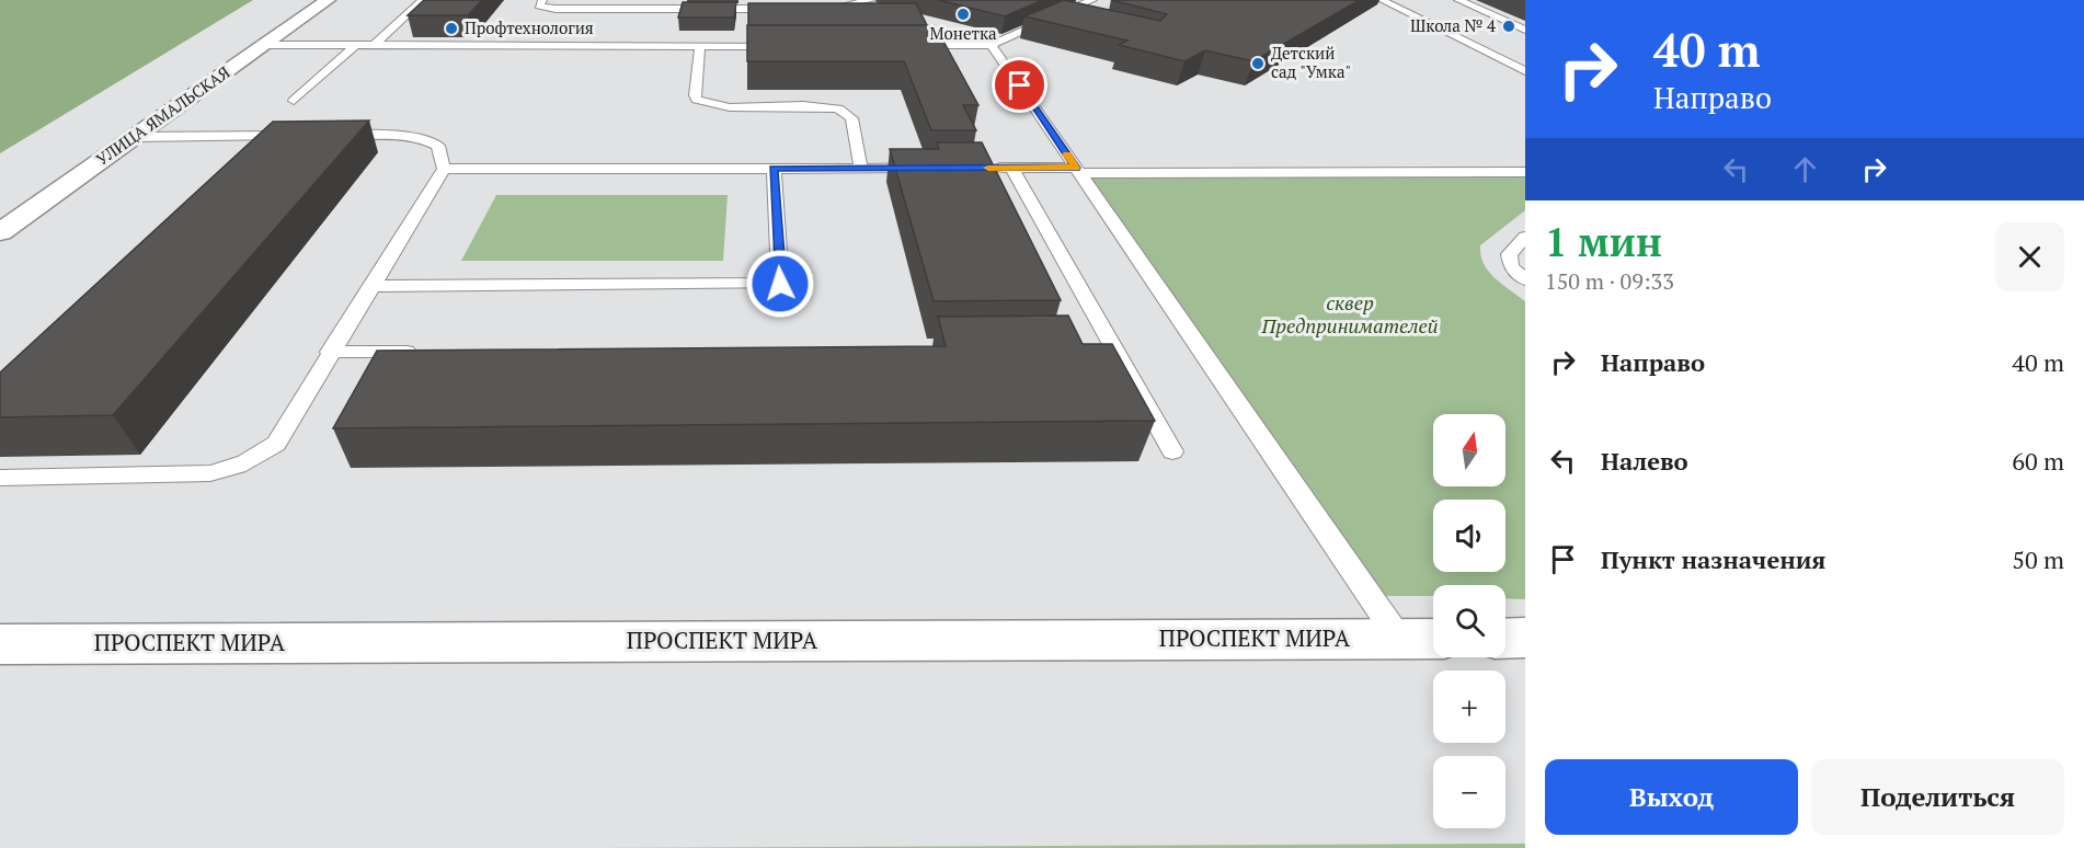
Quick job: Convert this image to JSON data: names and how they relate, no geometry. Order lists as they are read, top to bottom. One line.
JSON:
{"streets":{"street":["УЛИЦА ЯМАЛЬСКАЯ","ПРОСПЕКТ МИРА"]},"parks":["сквер Предпринимателей"],"places":["Монетка","Школа № 4","Профтехнология","Детский сад \"Умка\""],"north":"top","page":{"turn":["40 m","Направо"],"heading":["1 мин","150 m · 09:33"],"list":[{"name":"Направо","value":"40 m"},{"name":"Налево","value":"60 m"},{"name":"Пункт назначения","value":"50 m"}],"map_buttons":["+","−"],"buttons":["Выход","Поделиться"]}}
